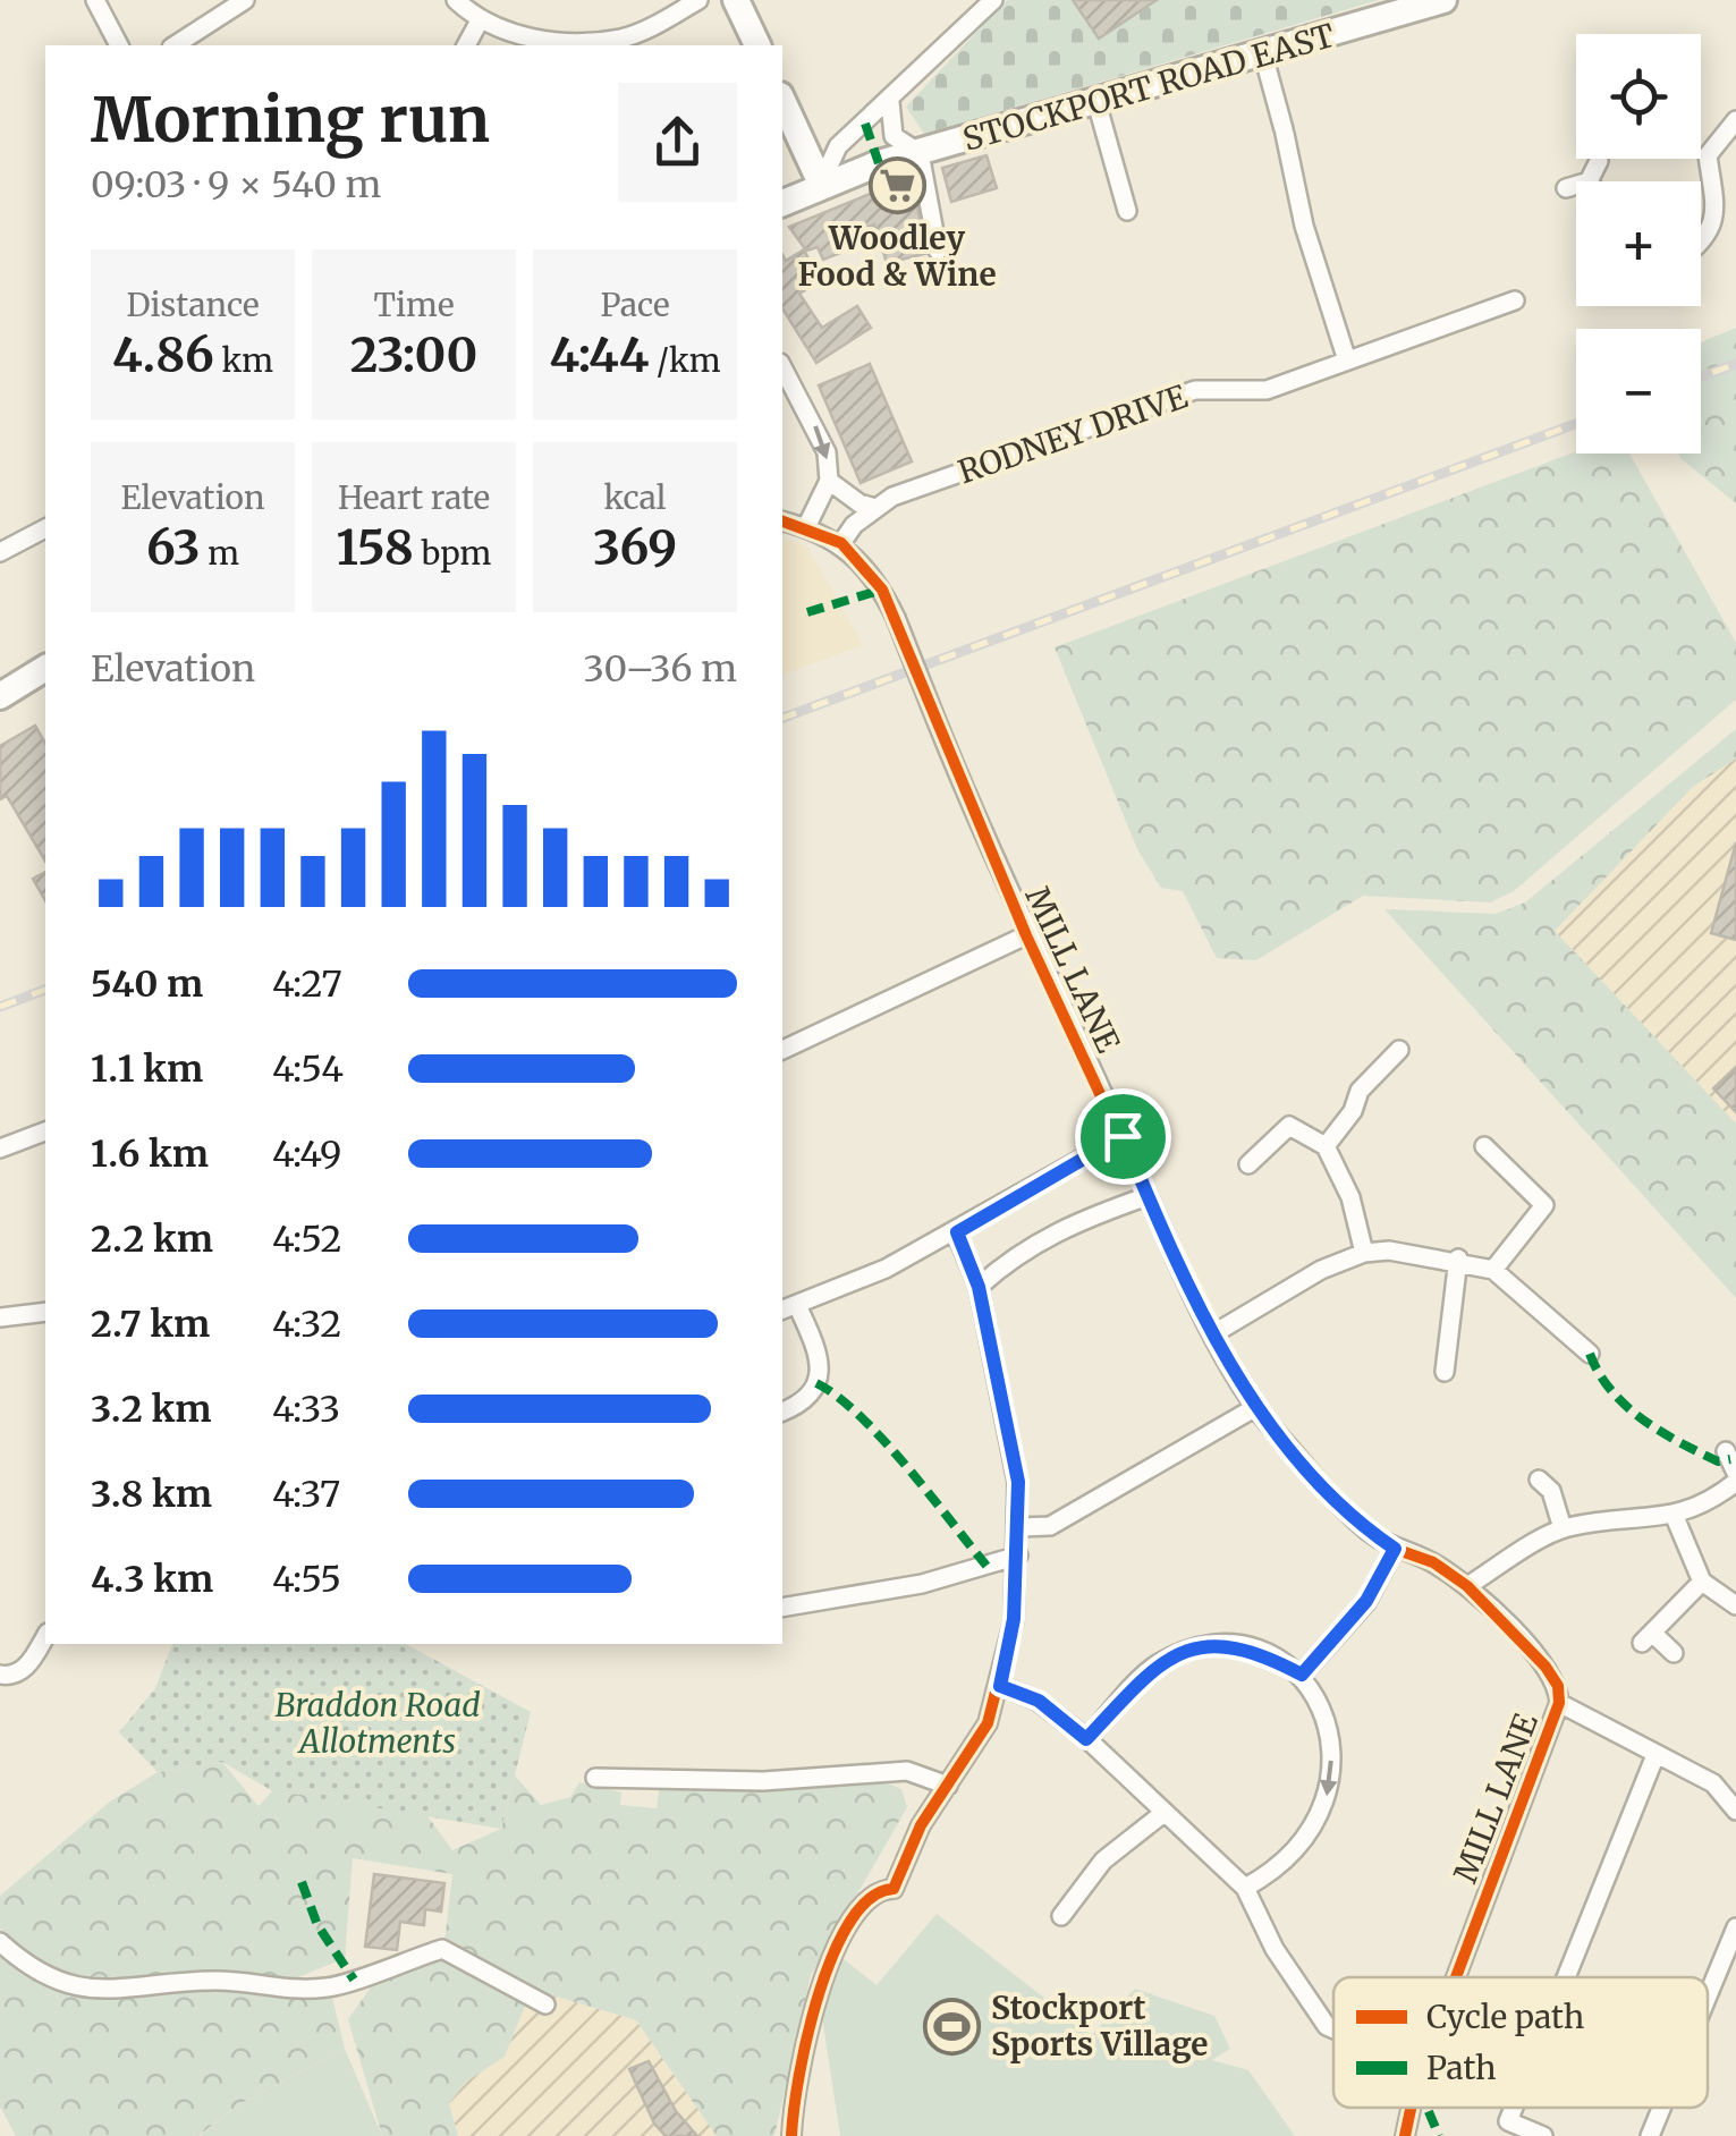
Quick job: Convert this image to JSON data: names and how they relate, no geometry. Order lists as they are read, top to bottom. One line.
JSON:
{"streets":{"main road":["STOCKPORT ROAD EAST"],"street":["RODNEY DRIVE","MILL LANE"]},"crossings":[["RODNEY DRIVE","MILL LANE"]],"parks":["Braddon Road Allotments"],"places":{"supermarket":["Woodley Food & Wine"],"sports":["Stockport Sports Village"]},"legend":["Cycle path","Path"],"page":{"map_buttons":["+","−"],"heading":["Morning run","09:03 · 9 × 540 m"],"stats":[["Distance","4.86 km"],["Time","23:00"],["Pace","4:44 /km"],["Elevation","63 m"],["Heart rate","158 bpm"],["kcal","369"]],"chart":["Elevation","30–36 m"],"list":[{"name":"540 m","note":"4:27"},{"name":"1.1 km","note":"4:54"},{"name":"1.6 km","note":"4:49"},{"name":"2.2 km","note":"4:52"},{"name":"2.7 km","note":"4:32"},{"name":"3.2 km","note":"4:33"},{"name":"3.8 km","note":"4:37"},{"name":"4.3 km","note":"4:55"}]}}
